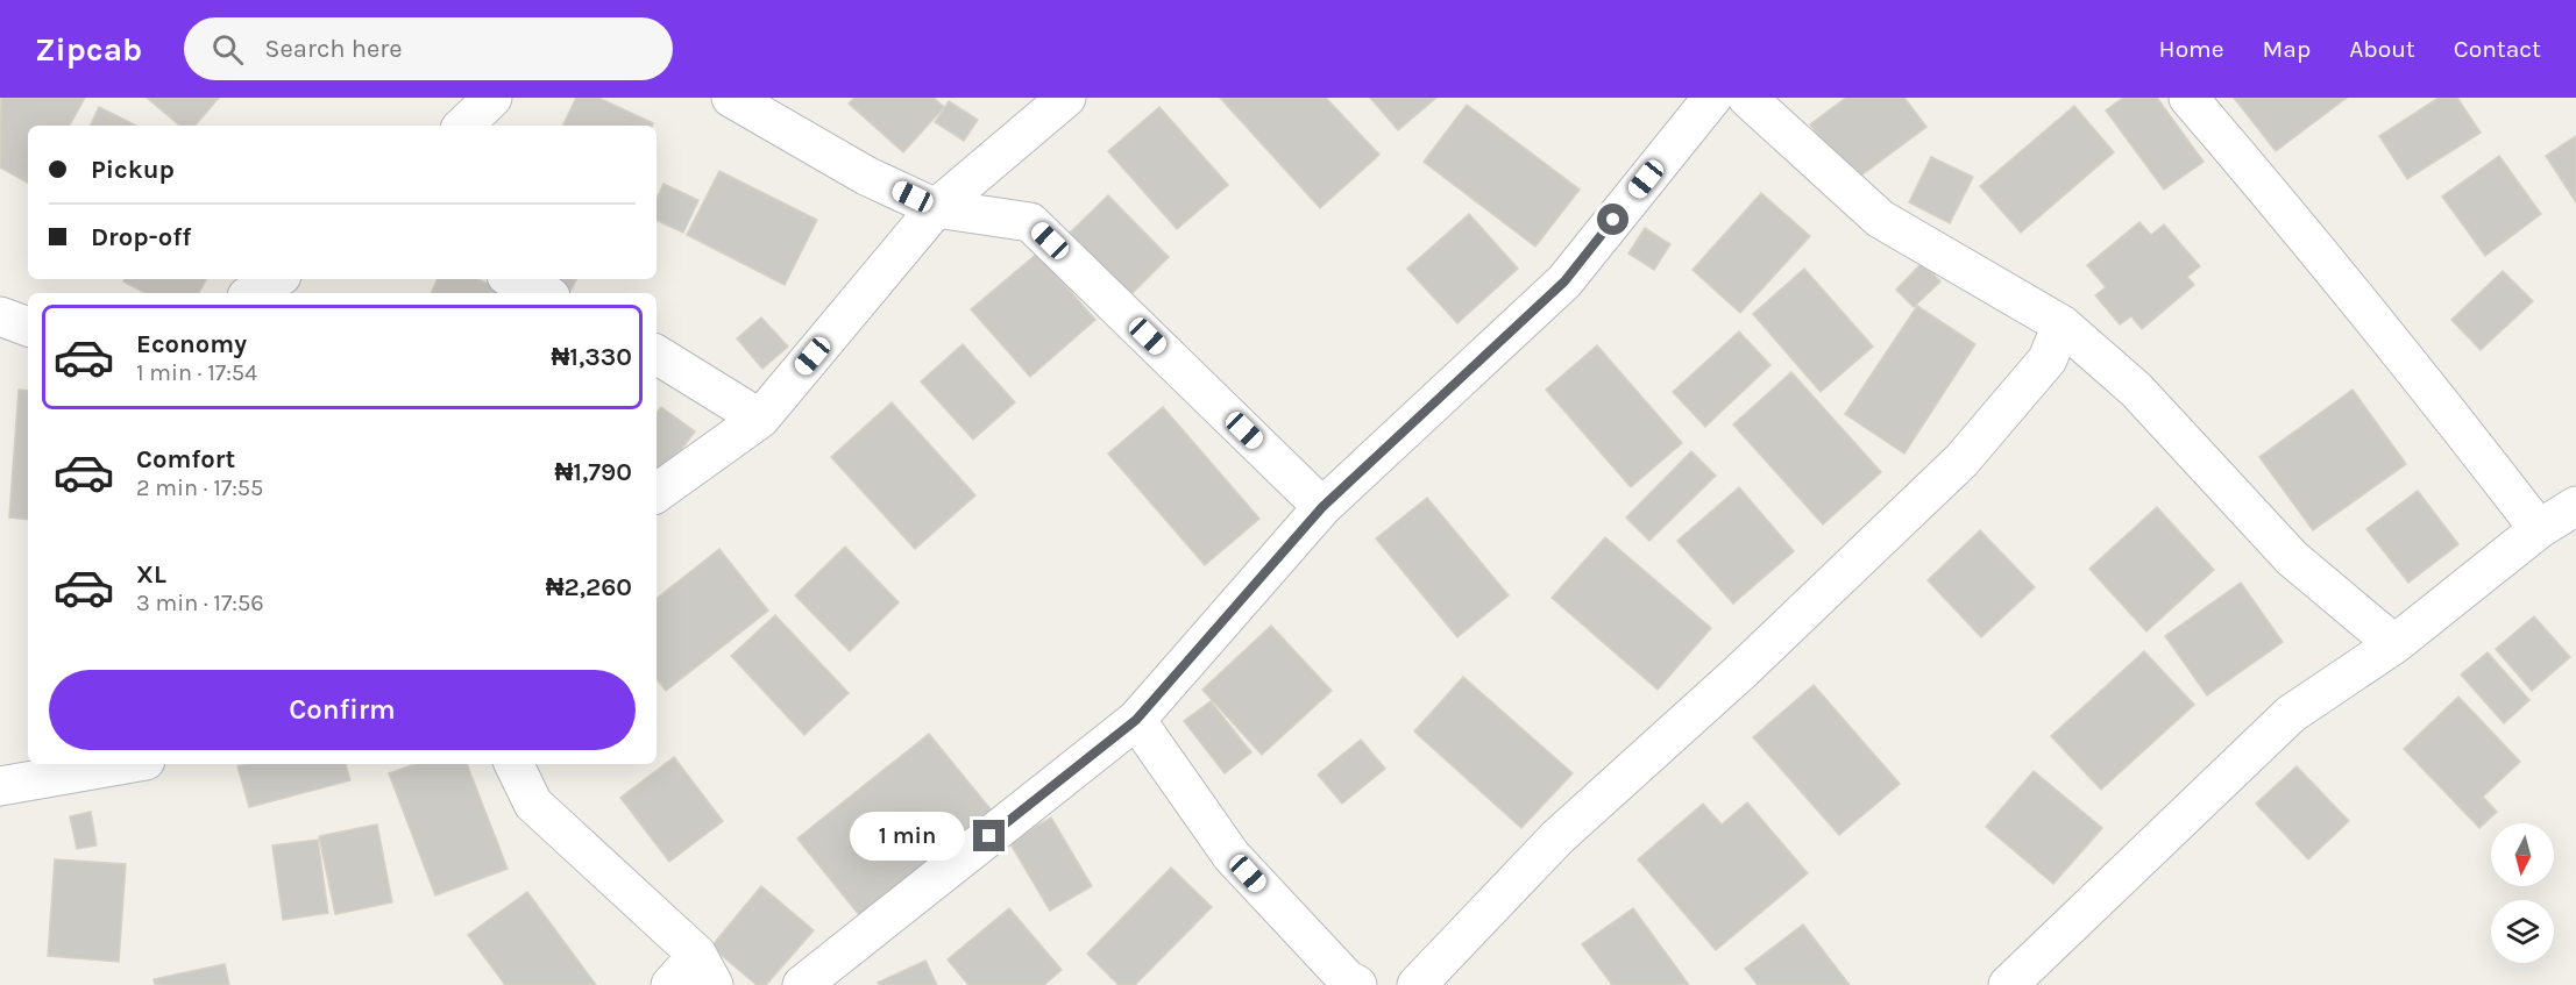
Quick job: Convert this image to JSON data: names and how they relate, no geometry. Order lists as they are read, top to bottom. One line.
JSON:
{"north":"bottom","page":{"header":"Zipcab","search":"Search here","nav":["Home","Map","About","Contact"],"banner":["Pickup","Drop-off"],"list":[{"name":"Economy","note":"1 min · 17:54","value":"₦1,330"},{"name":"Comfort","note":"2 min · 17:55","value":"₦1,790"},{"name":"XL","note":"3 min · 17:56","value":"₦2,260"}],"buttons":"Confirm","bubble":"1 min"}}
